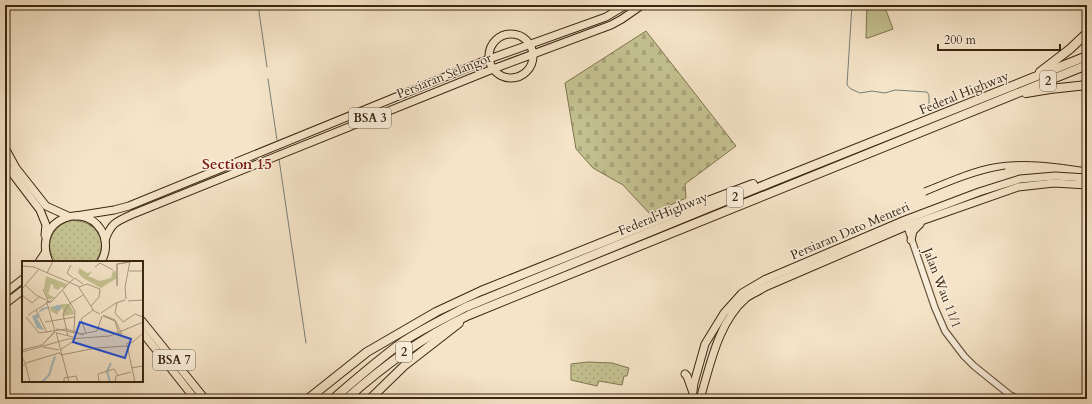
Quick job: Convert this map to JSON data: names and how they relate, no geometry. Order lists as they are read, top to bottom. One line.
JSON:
{"streets":{"highway":["2","Federal Highway"],"main road":["Persiaran Selangor","BSA 3","Persiaran Dato Menteri","BSA 7"],"street":["Jalan Wau 11/1"]},"crossings":[["Persiaran Dato Menteri","Jalan Wau 11/1"]],"districts":["Section 15"],"scale_bar":"200 m"}
